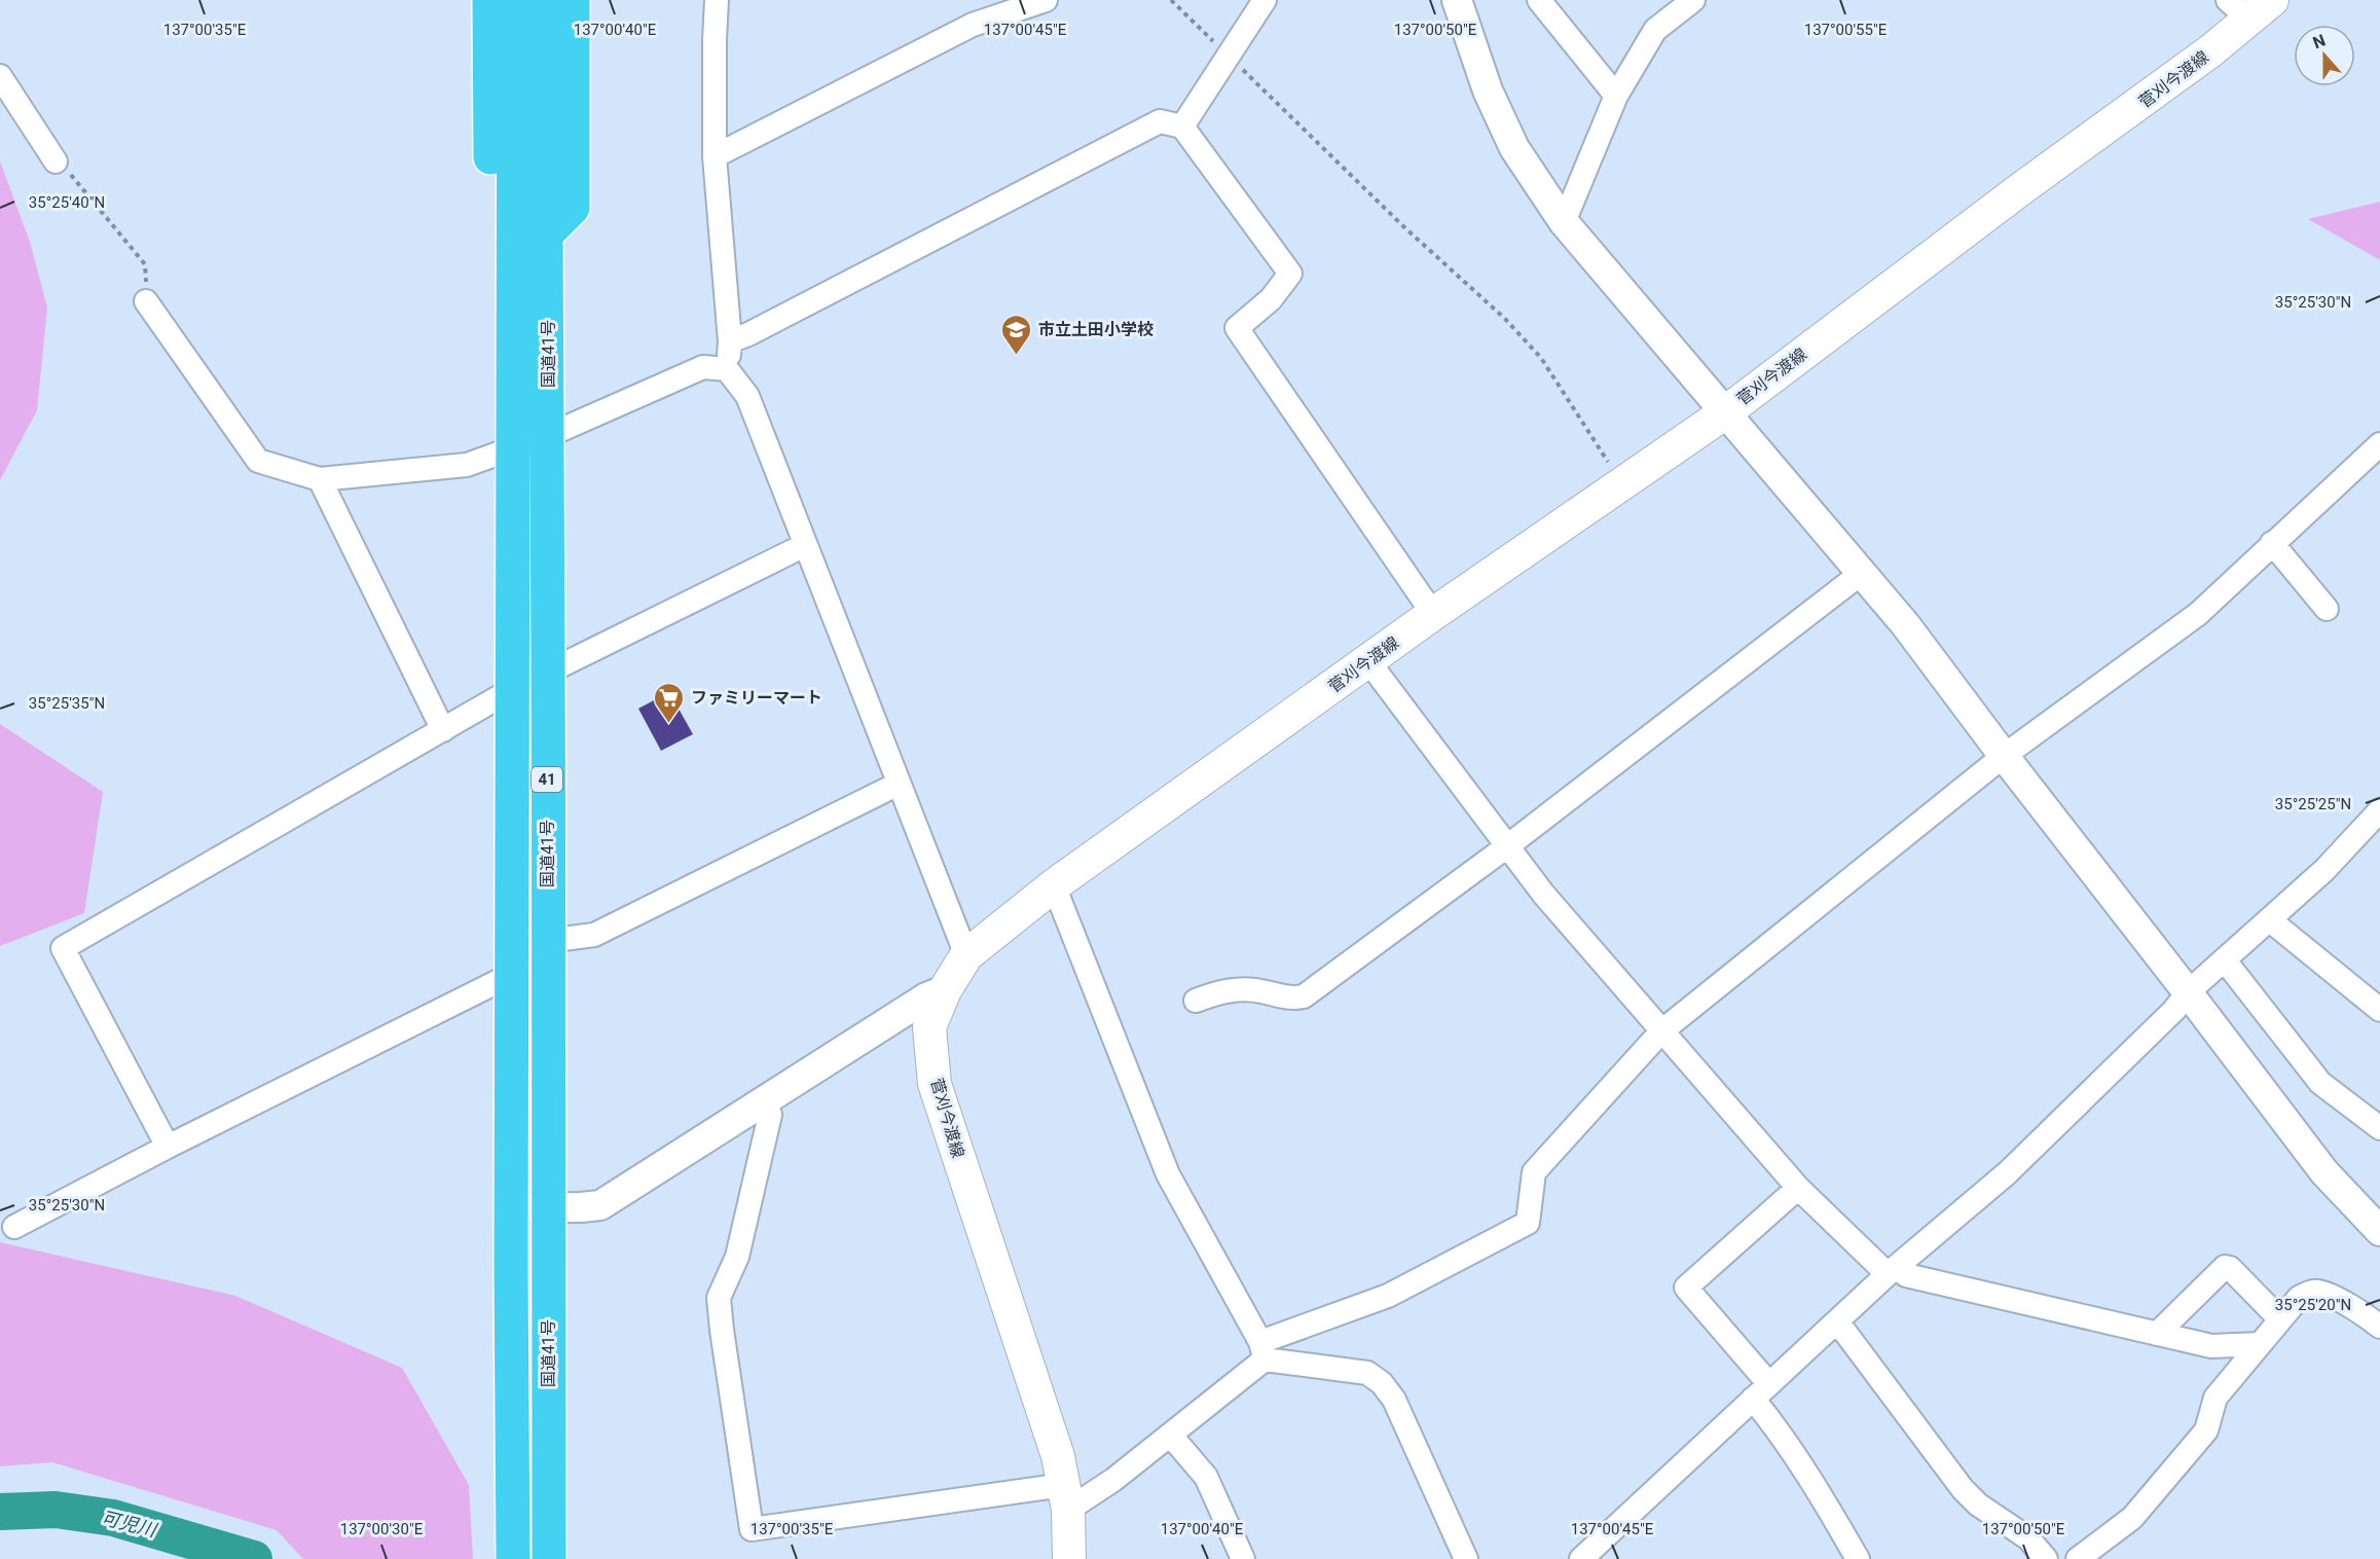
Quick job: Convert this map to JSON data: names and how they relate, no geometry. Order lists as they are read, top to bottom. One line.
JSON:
{"streets":{"highway":["国道41号","41"],"main road":["菅刈今渡線"]},"water":["可児川"],"places":{"school or university":["市立土田小学校"],"supermarket":["ファミリーマート"]},"north":"top","coordinates":["137°00'35\"E","137°00'40\"E","137°00'45\"E","137°00'50\"E","137°00'55\"E","35°25'40\"N","35°25'30\"N","35°25'35\"N","35°25'25\"N","35°25'20\"N","137°00'30\"E"]}
